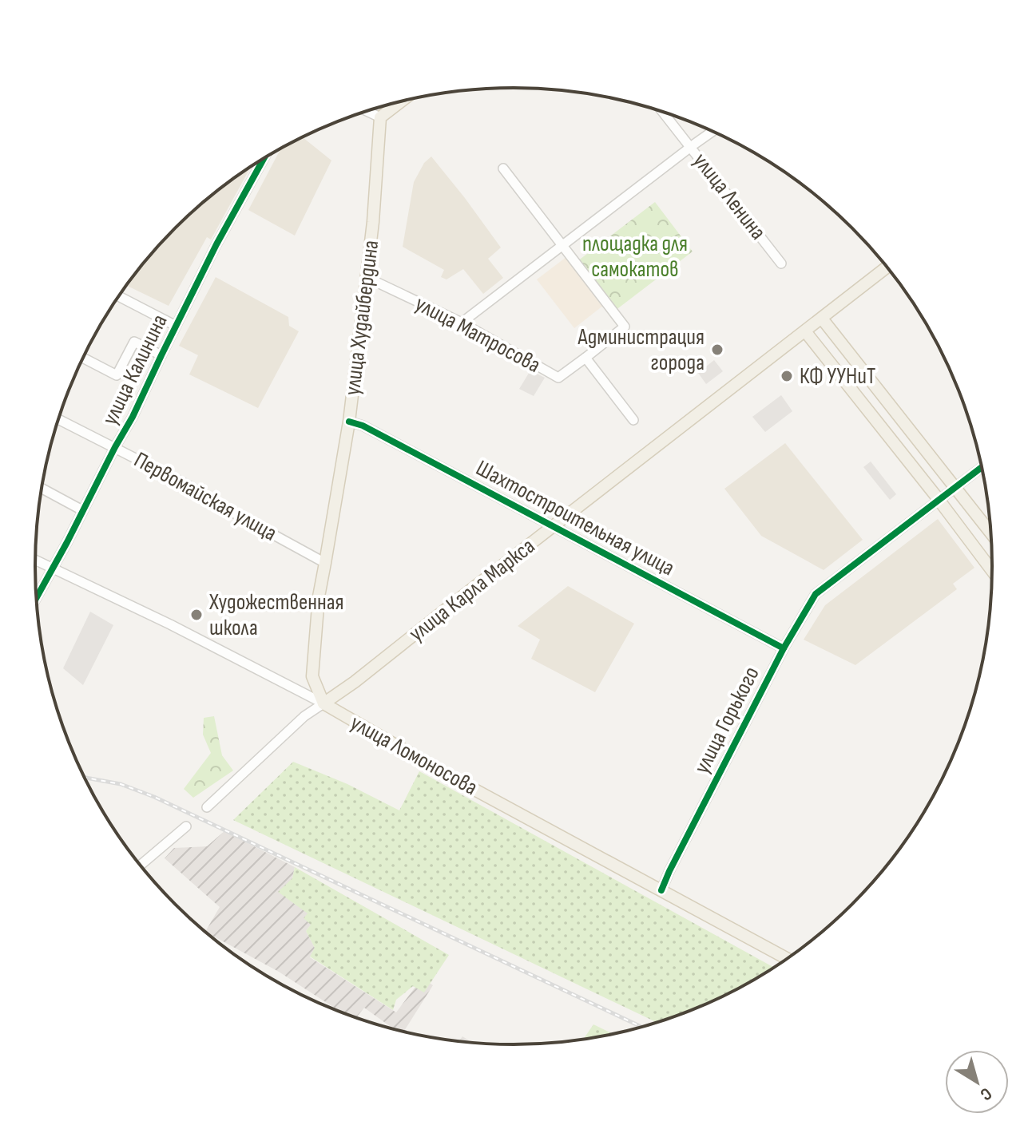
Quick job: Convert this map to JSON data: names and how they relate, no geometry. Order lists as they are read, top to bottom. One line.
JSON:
{"streets":{"main road":["улица Худайбердина","улица Карла Маркса","улица Ломоносова"],"street":["улица Ленина","улица Матросова","улица Калинина","Первомайская улица","Шахтостроительная улица","улица Горького"]},"crossings":[["улица Худайбердина","улица Матросова"],["улица Худайбердина","Первомайская улица"],["улица Худайбердина","Шахтостроительная улица"],["улица Худайбердина","улица Карла Маркса"],["улица Худайбердина","улица Ломоносова"],["улица Калинина","Первомайская улица"],["улица Калинина","улица Ломоносова"],["Шахтостроительная улица","улица Карла Маркса"],["Шахтостроительная улица","улица Горького"],["улица Карла Маркса","улица Ломоносова"],["улица Горького","улица Ломоносова"]],"parks":["площадка для самокатов"],"places":["Администрация города","КФ УУНиТ","Художественная школа"],"north":"bottom right"}
